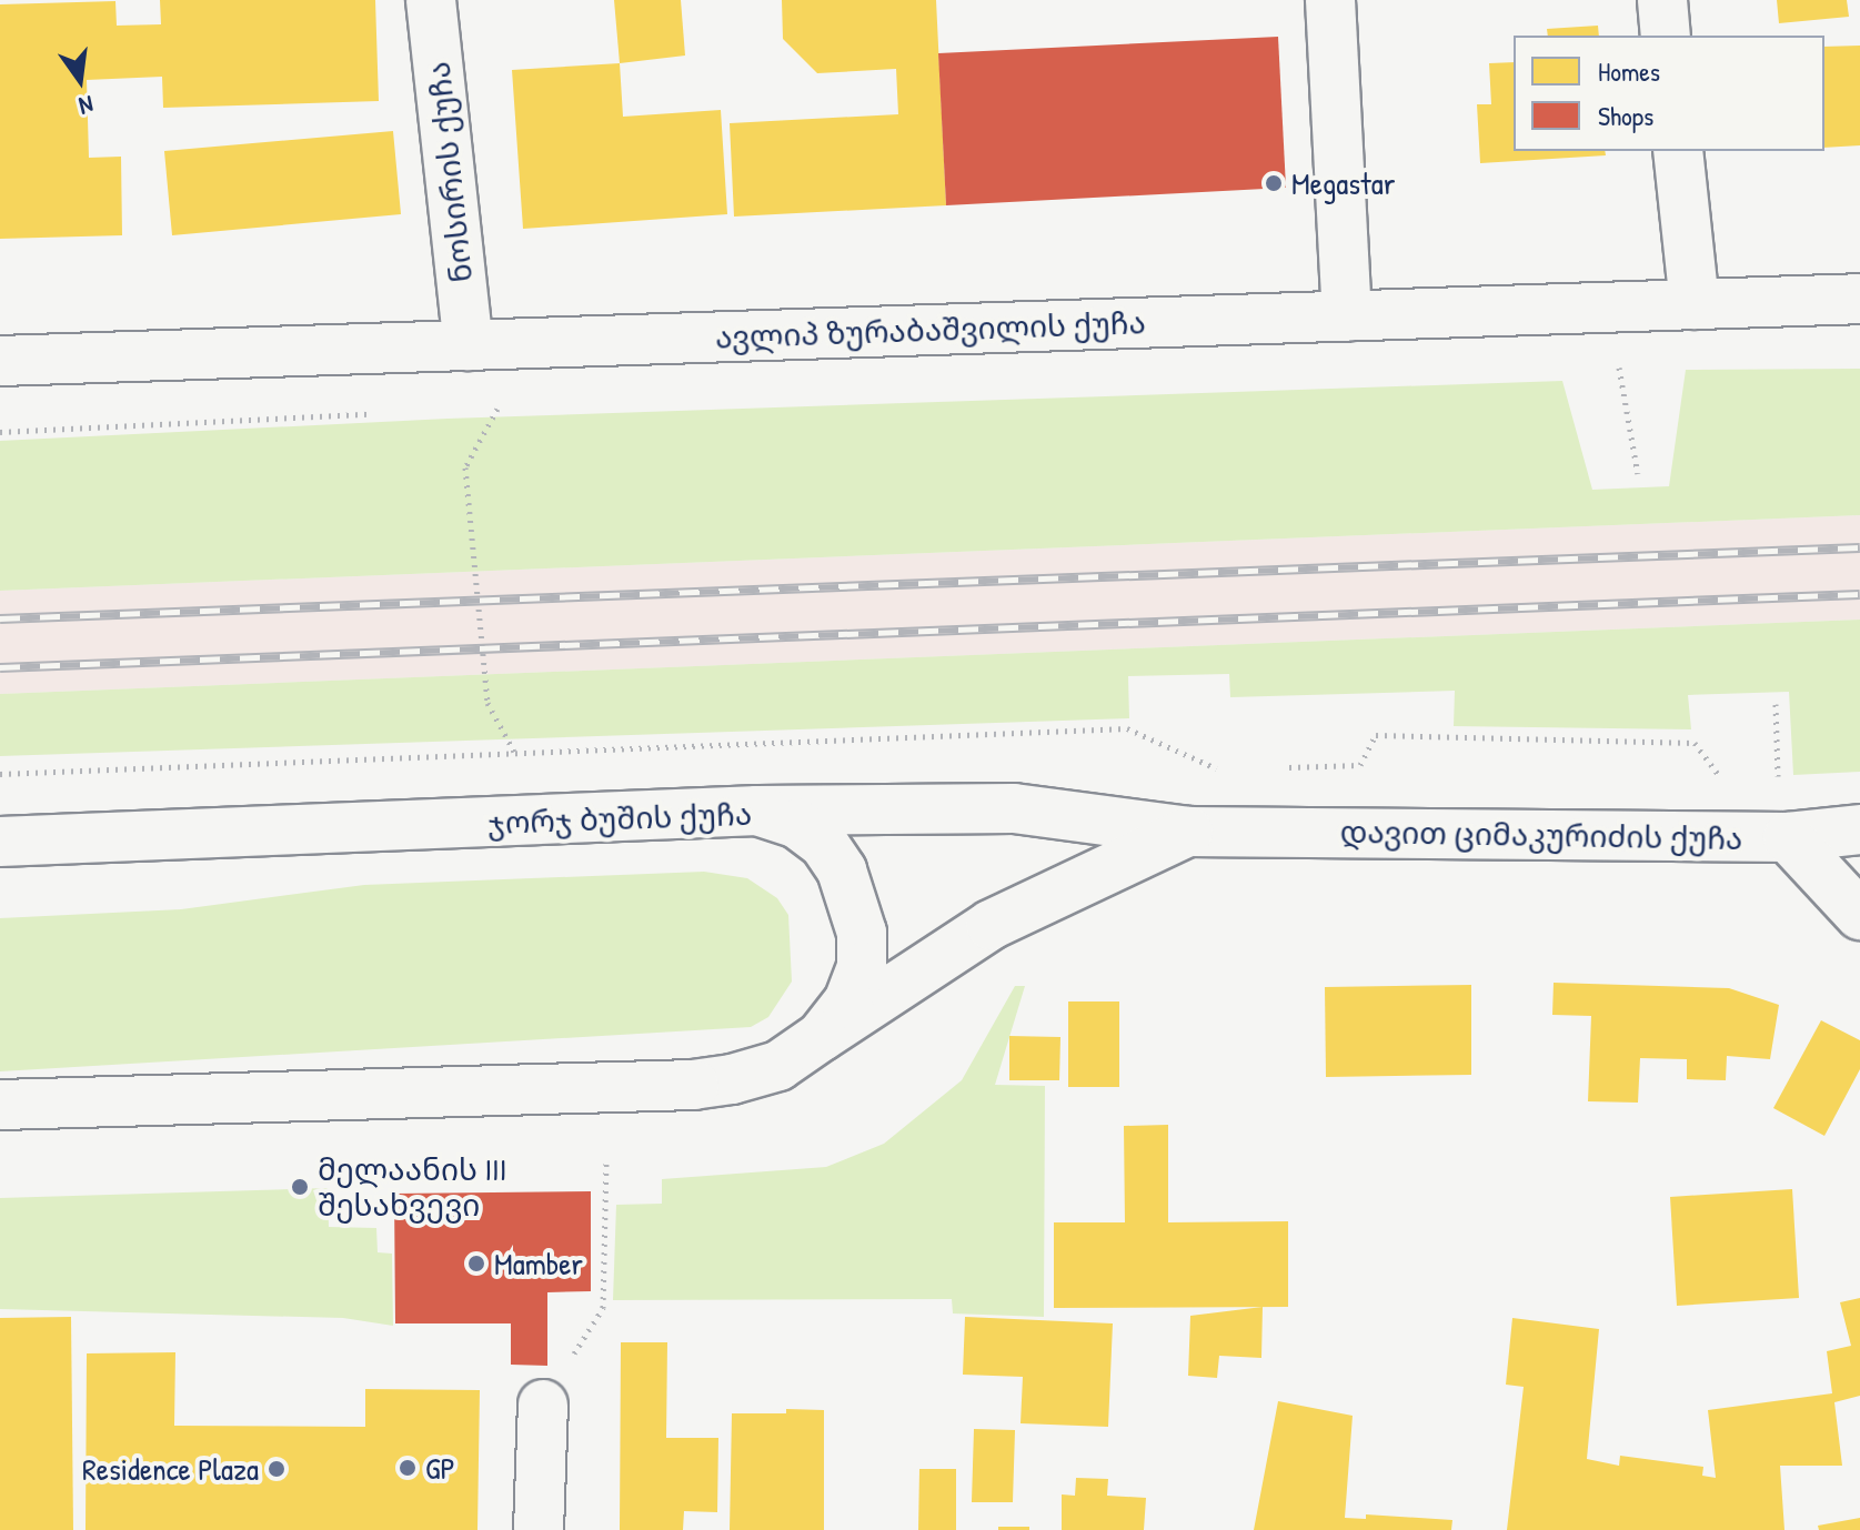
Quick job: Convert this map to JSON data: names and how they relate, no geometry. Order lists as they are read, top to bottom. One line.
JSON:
{"streets":{"street":["ნოსირის ქუჩა","ავლიპ ზურაბაშვილის ქუჩა","ჯორჯ ბუშის ქუჩა","დავით ციმაკურიძის ქუჩა"]},"crossings":[["ნოსირის ქუჩა","ავლიპ ზურაბაშვილის ქუჩა"],["ჯორჯ ბუშის ქუჩა","დავით ციმაკურიძის ქუჩა"]],"places":["Megastar","მელაანის III შესახვევი","Mamber","GP","Residence Plaza"],"legend":["Homes","Shops"],"north":"bottom"}
